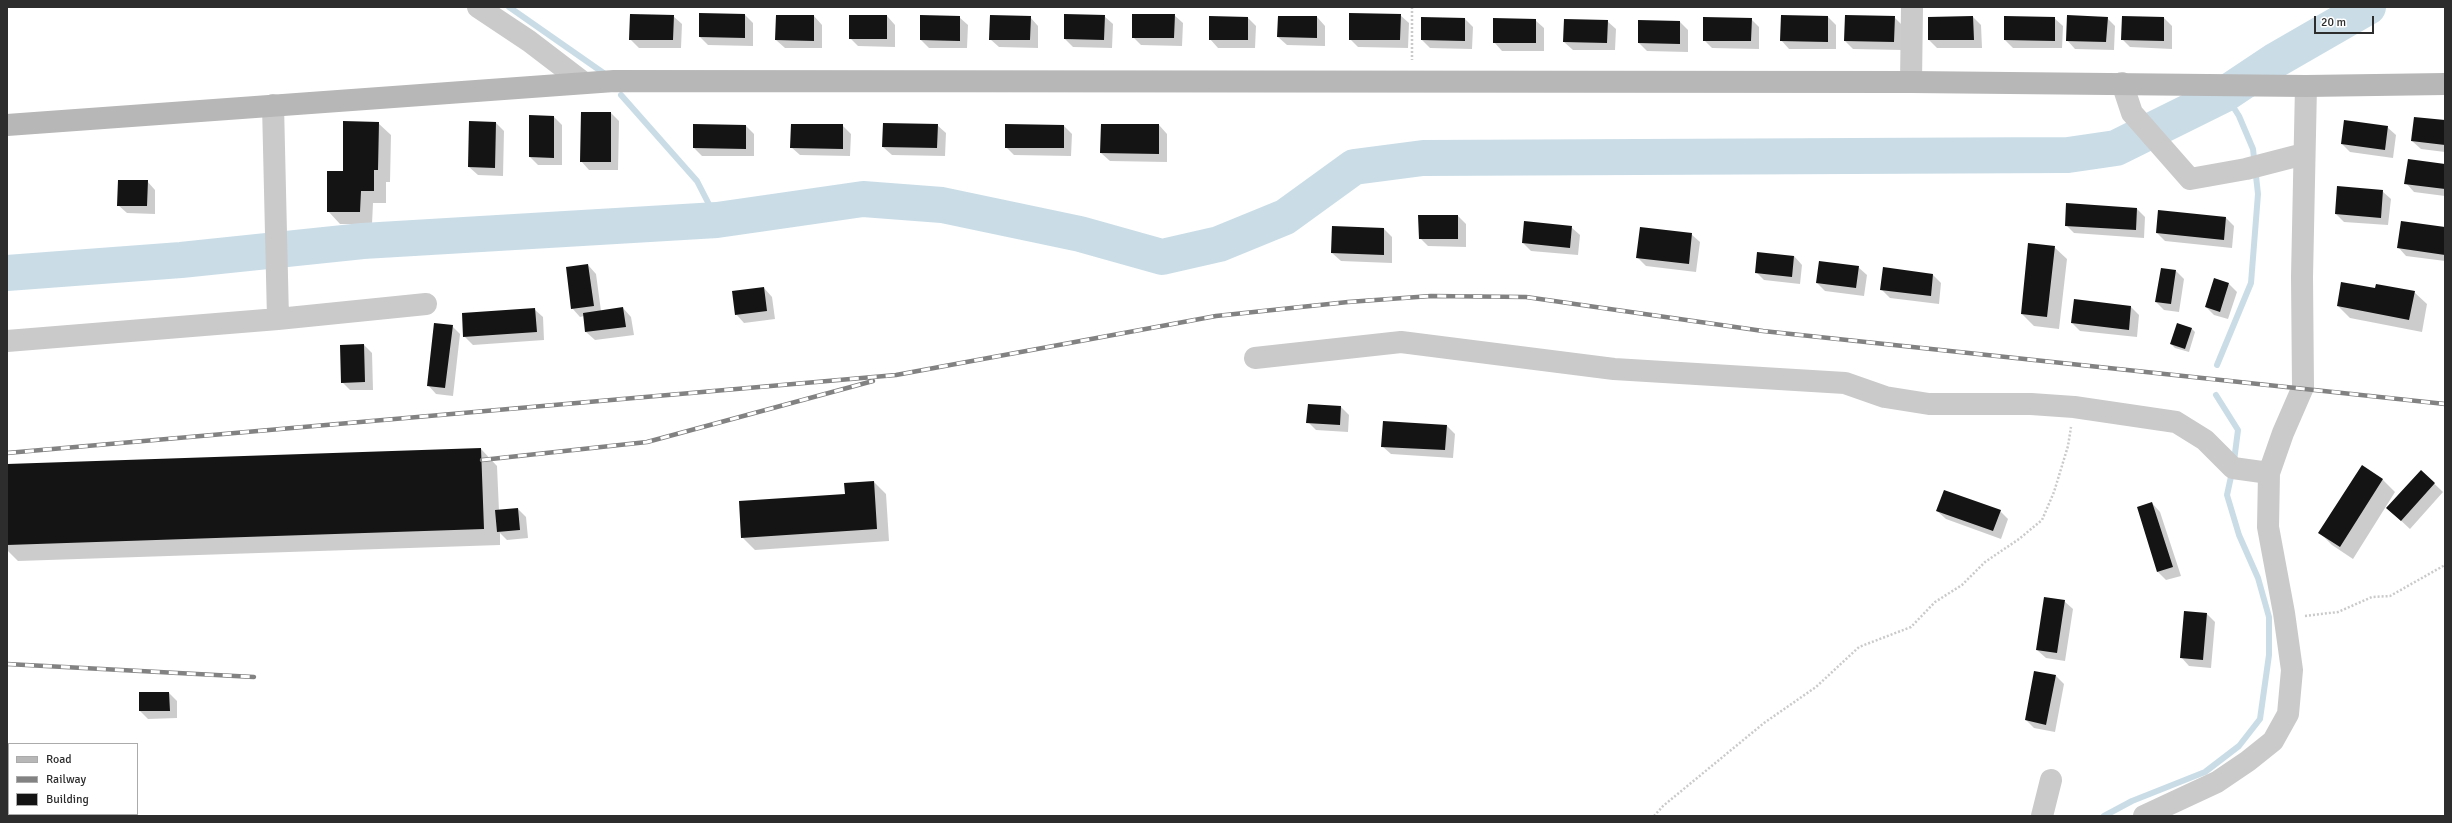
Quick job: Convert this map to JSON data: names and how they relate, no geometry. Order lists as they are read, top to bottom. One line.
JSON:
{"legend":["Road","Railway","Building"],"scale_bar":"20 m"}
